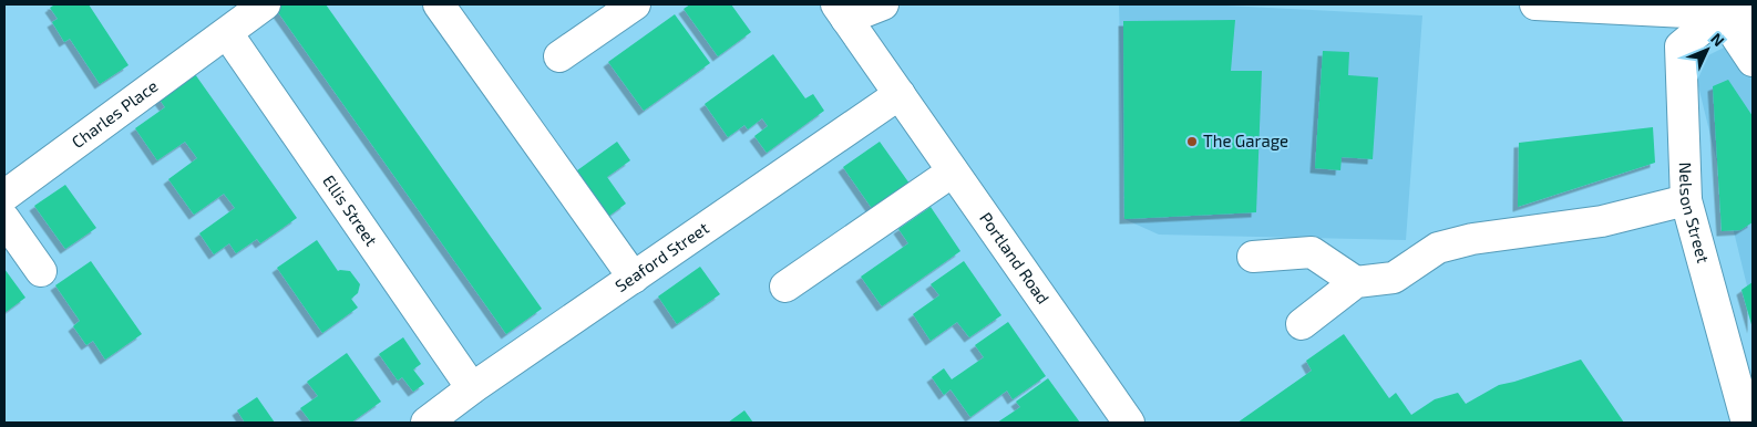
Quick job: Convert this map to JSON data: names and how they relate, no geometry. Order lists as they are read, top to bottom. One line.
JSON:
{"streets":{"street":["Charles Place","Ellis Street","Nelson Street","Seaford Street","Portland Road"]},"crossings":[["Charles Place","Ellis Street"],["Ellis Street","Seaford Street"],["Seaford Street","Portland Road"]],"places":["The Garage"],"north":"top right"}
